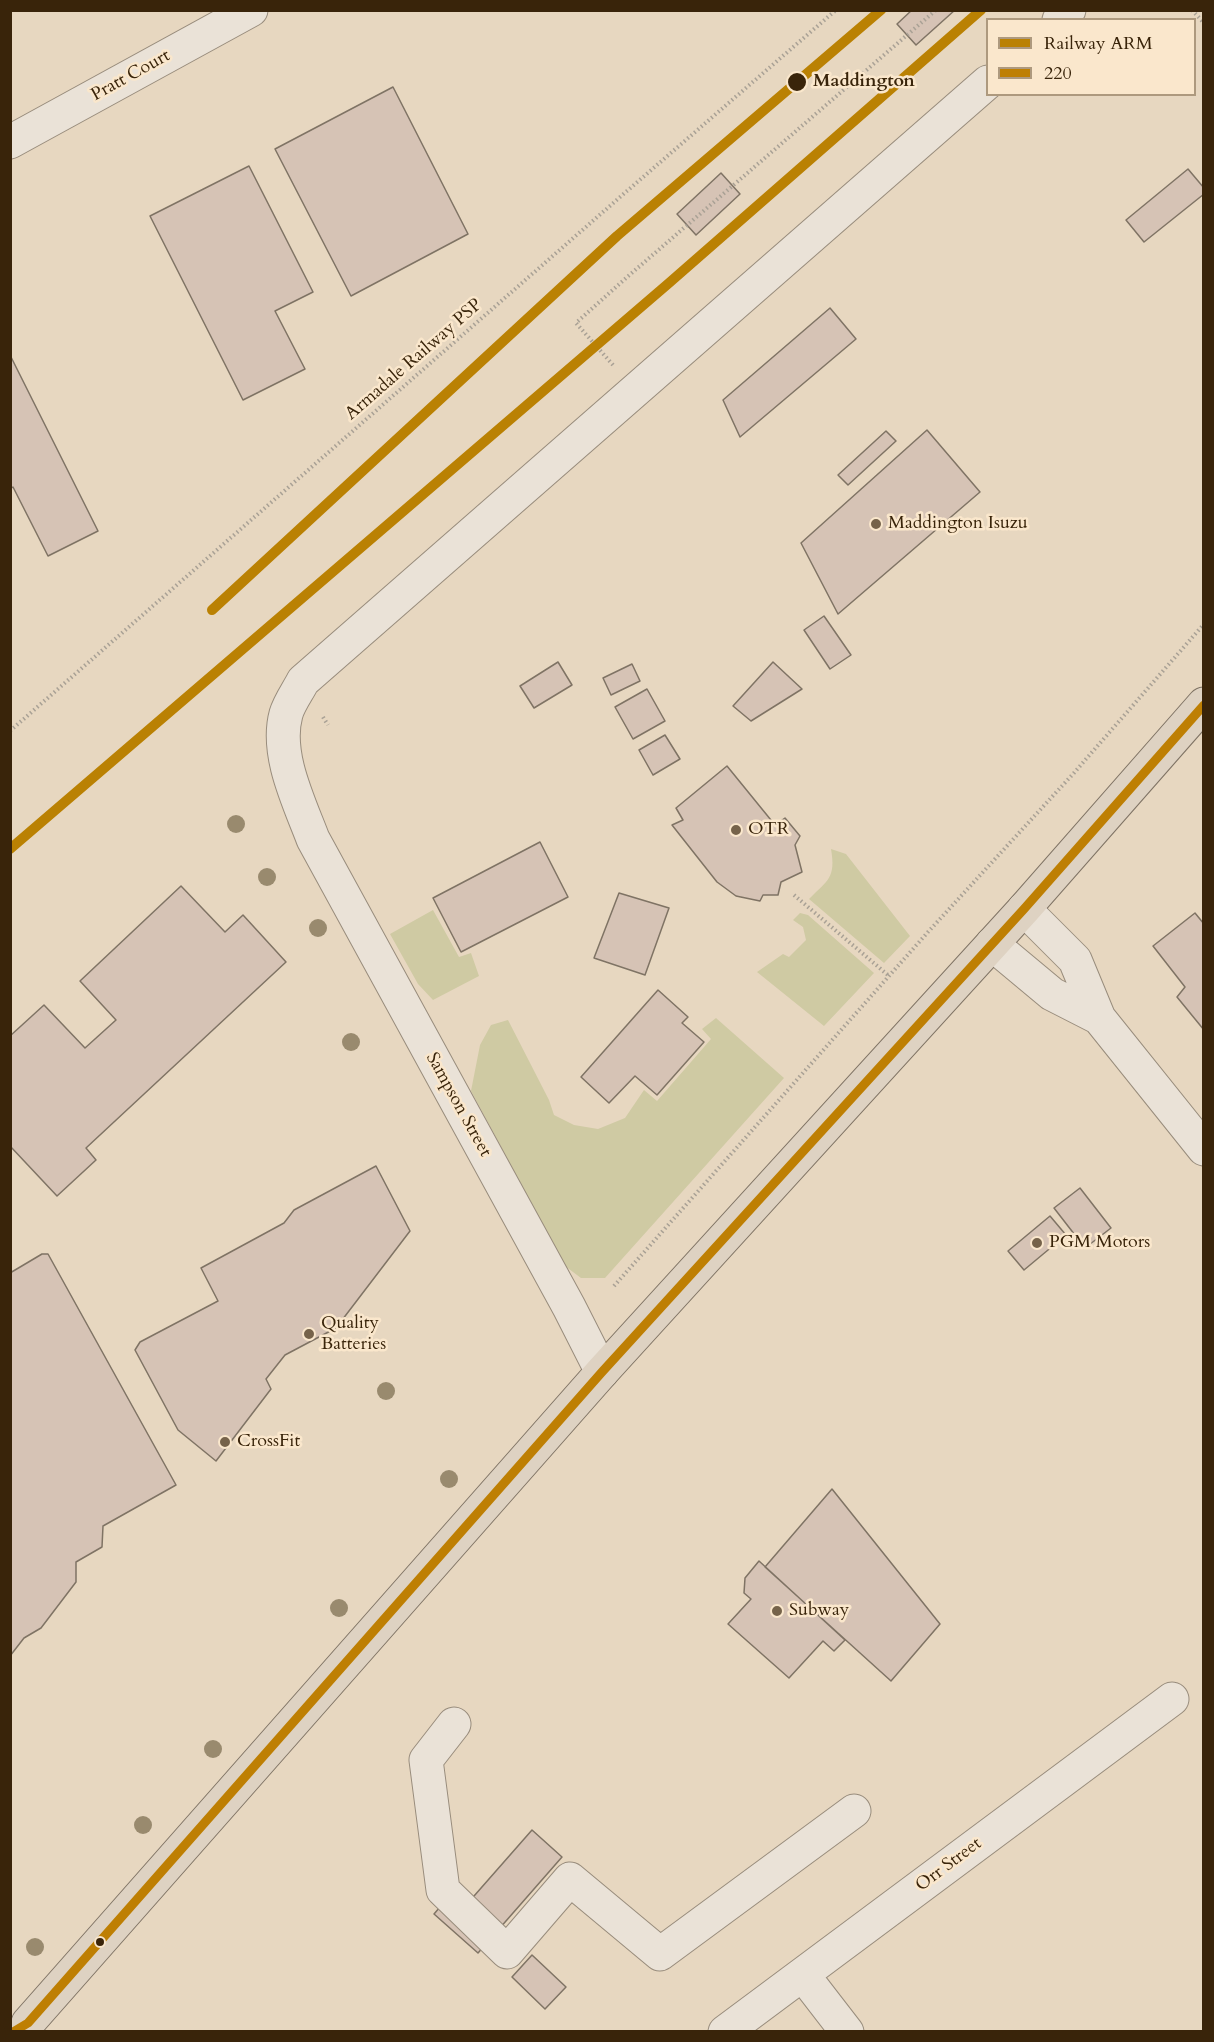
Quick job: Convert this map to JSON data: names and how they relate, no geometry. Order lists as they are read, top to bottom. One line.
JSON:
{"streets":{"street":["Pratt Court","Sampson Street","Orr Street"],"path":["Armadale Railway PSP"]},"places":["Maddington","Maddington Isuzu","OTR","PGM Motors","Quality Batteries","CrossFit","Subway"],"lines":["rail line ARM","transit line 220"],"legend":["Railway ARM","220"]}
